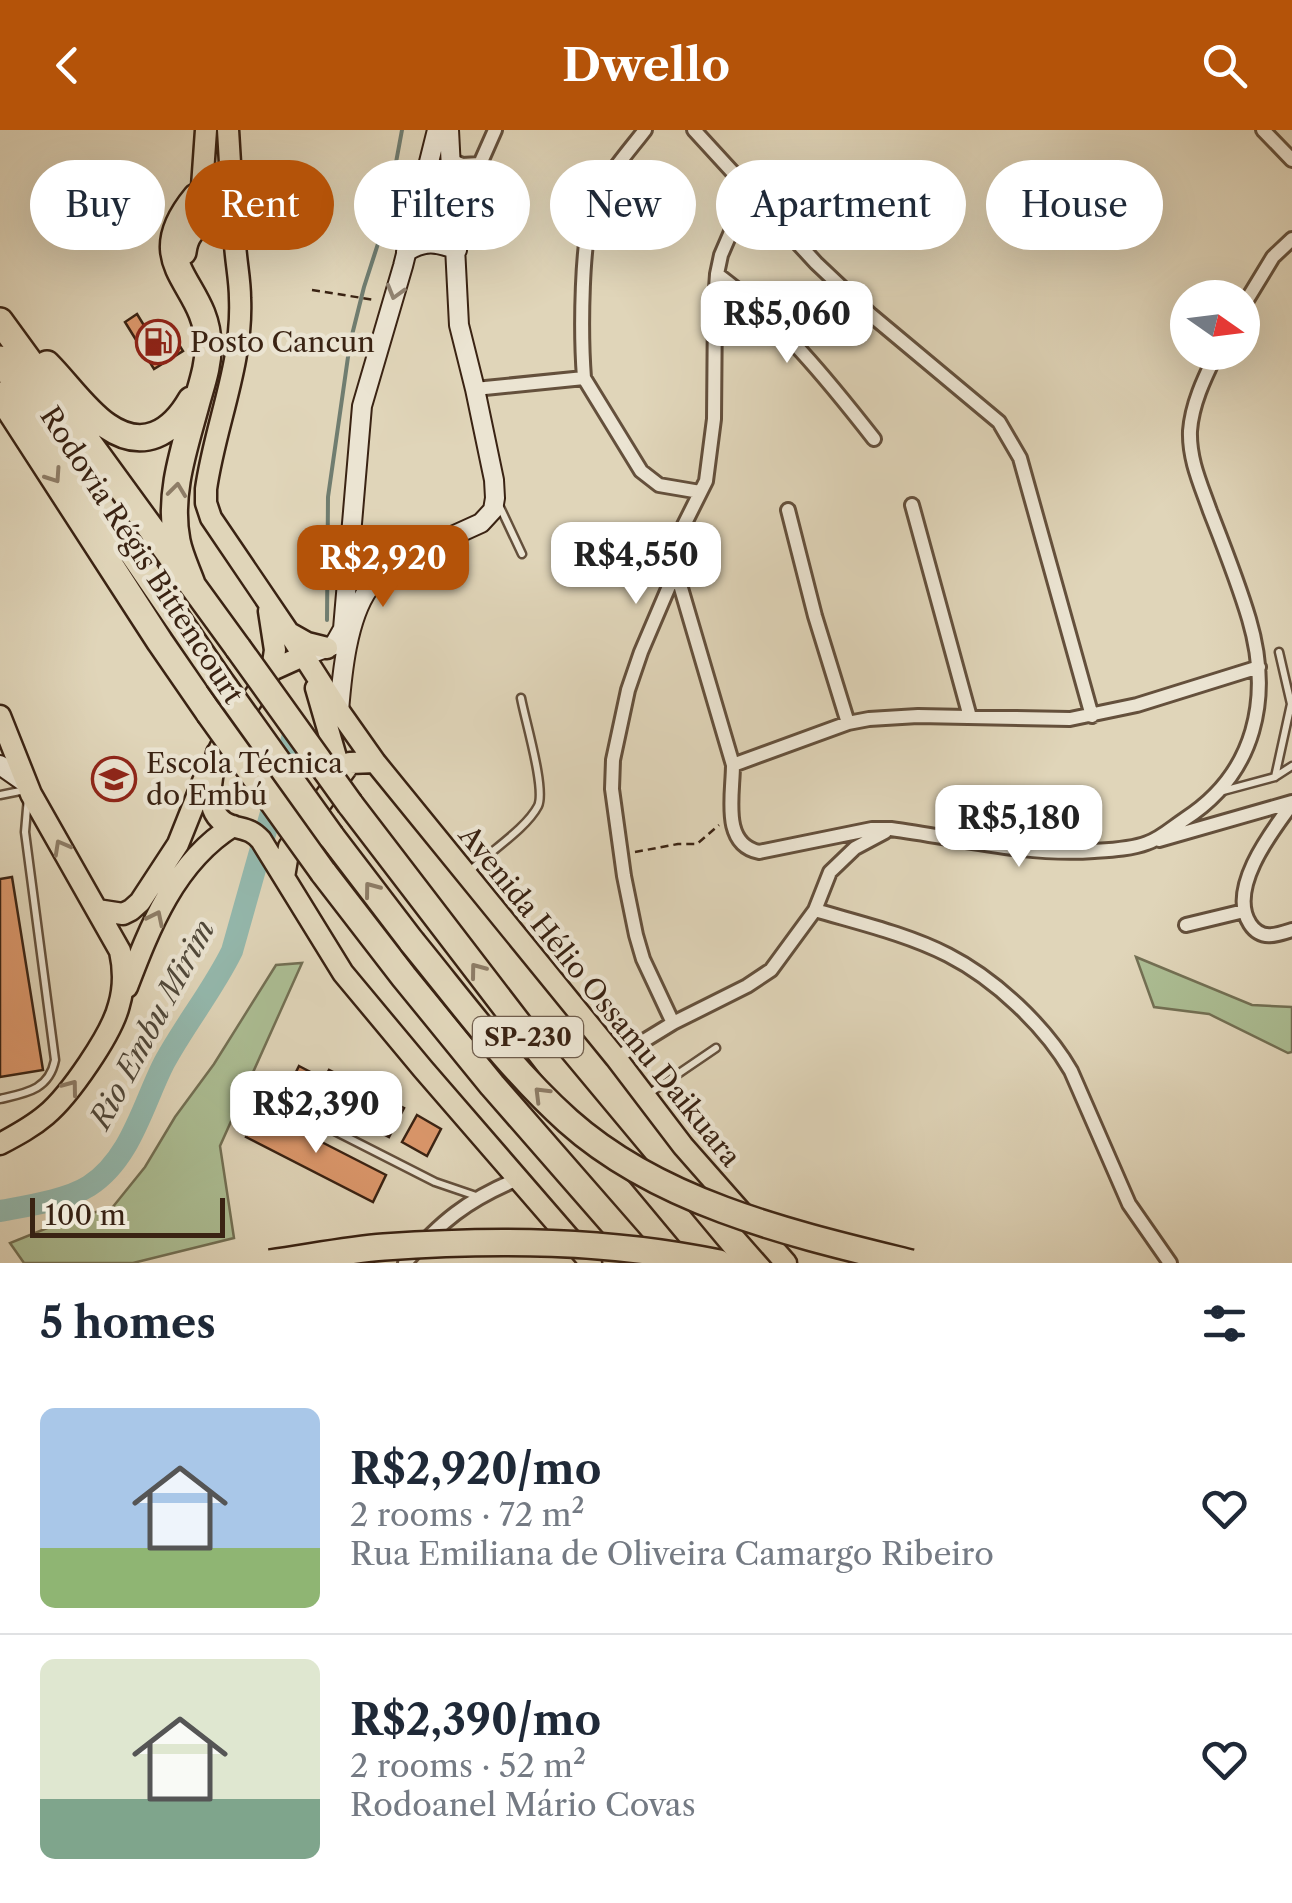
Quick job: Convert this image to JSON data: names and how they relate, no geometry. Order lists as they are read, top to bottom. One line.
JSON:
{"streets":{"highway":["Rodovia Régis Bittencourt","SP-230"],"main road":["Avenida Hélio Ossamu Daikuara"]},"water":["Rio Embu Mirim"],"places":{"fuel station":["Posto Cancun"],"school or university":["Escola Técnica do Embú"]},"scale_bar":"100 m","north":"right","page":{"header":"Dwello","chip":["Buy","Rent","Filters","New","Apartment","House"],"price":["R$5,060","R$4,550","R$2,920","R$5,180","R$2,390"],"scale":"100 m","heading":"5 homes","list":[{"name":"R$2,920/mo","note":"2 rooms · 72 m² · Rua Emiliana de Oliveira Camargo Ribeiro"},{"name":"R$2,390/mo","note":"2 rooms · 52 m² · Rodoanel Mário Covas"}]}}
